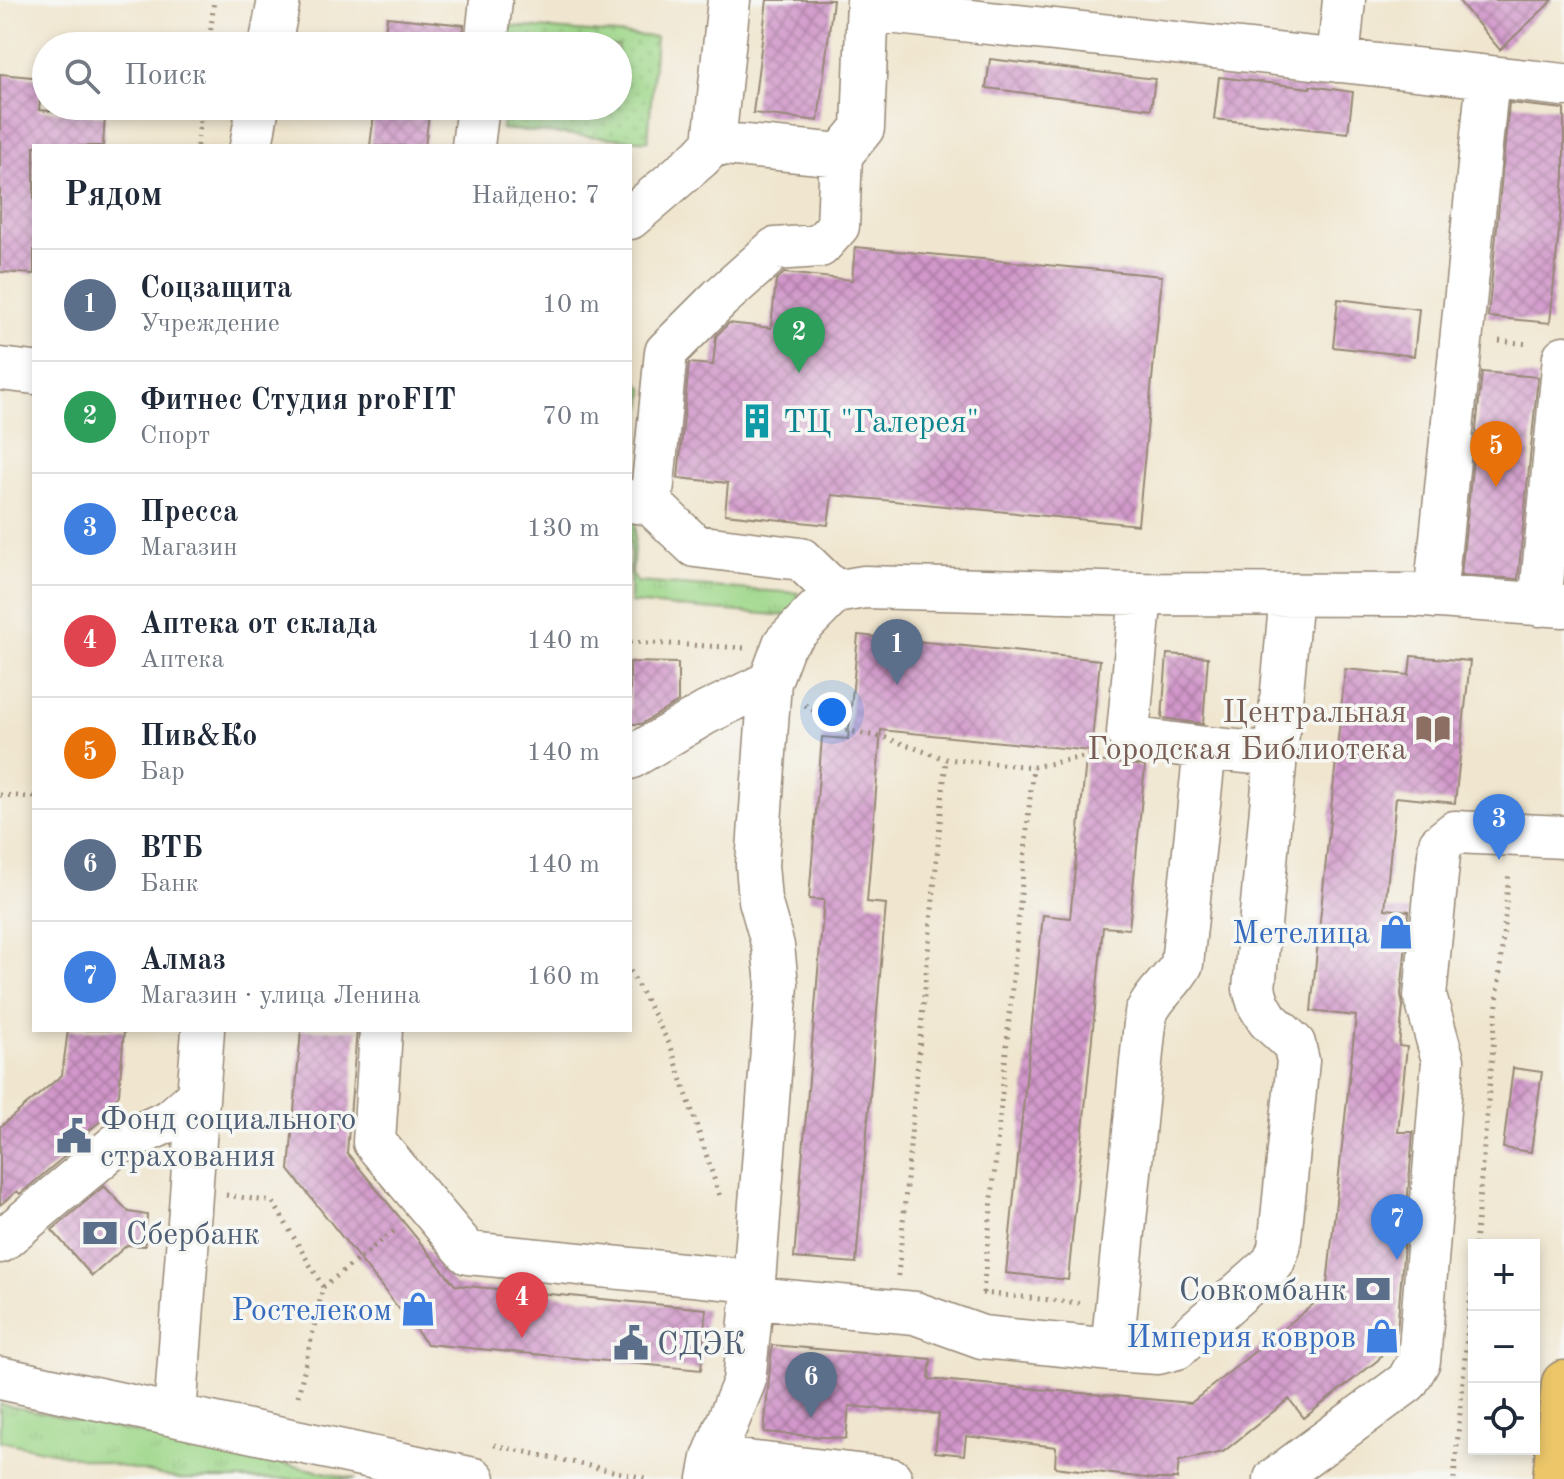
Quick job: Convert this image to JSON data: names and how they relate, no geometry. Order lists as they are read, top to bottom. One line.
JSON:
{"places":{"building":["ТЦ \"Галерея\""],"library":["Центральная Городская Библиотека"],"shop":["Метелица","Ростелеком","Империя ковров"],"public building":["Фонд социального страхования","СДЭК"],"bank":["Сбербанк","Совкомбанк"]},"page":{"search":"Поиск","heading":["Рядом","Найдено: 7"],"list":[{"mark":"1","name":"Соцзащита","note":"Учреждение","value":"10 m"},{"mark":"2","name":"Фитнес Студия proFIT","note":"Спорт","value":"70 m"},{"mark":"3","name":"Пресса","note":"Магазин","value":"130 m"},{"mark":"4","name":"Аптека от склада","note":"Аптека","value":"140 m"},{"mark":"5","name":"Пив&Ко","note":"Бар","value":"140 m"},{"mark":"6","name":"ВТБ","note":"Банк","value":"140 m"},{"mark":"7","name":"Алмаз","note":"Магазин · улица Ленина","value":"160 m"}],"pins":["2","5","1","3","7","4","6"],"map_buttons":["+","−"]}}
